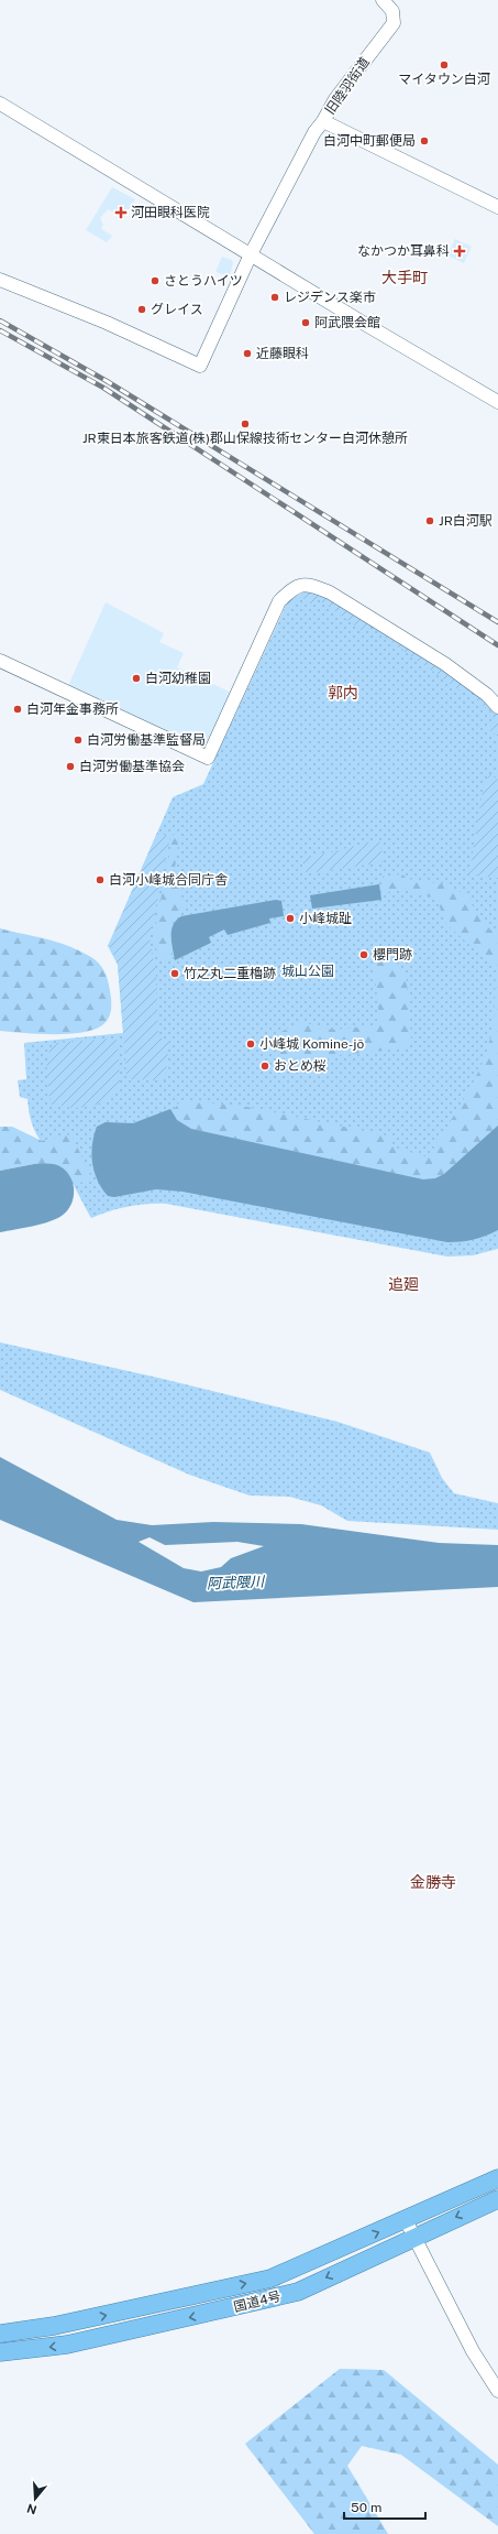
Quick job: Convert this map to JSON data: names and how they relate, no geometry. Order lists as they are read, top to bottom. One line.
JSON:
{"streets":{"highway":["国道4号"],"street":["旧陸羽街道"]},"districts":["大手町","郭内","追廻","金勝寺"],"water":["阿武隈川"],"parks":["城山公園"],"places":{"other":["マイタウン白河","白河中町郵便局","さとうハイツ","レジデンス楽市","グレイス","阿武隈会館","近藤眼科","JR東日本旅客鉄道(株)郡山保線技術センター白河休憩所","JR白河駅","白河幼稚園","白河年金事務所","白河労働基準監督局","白河労働基準協会","白河小峰城合同庁舎","小峰城趾","櫻門跡","竹之丸二重櫓跡","小峰城 Komine-jō","おとめ桜"],"health":["河田眼科医院","なかつか耳鼻科"]},"scale_bar":"50 m","north":"bottom"}
